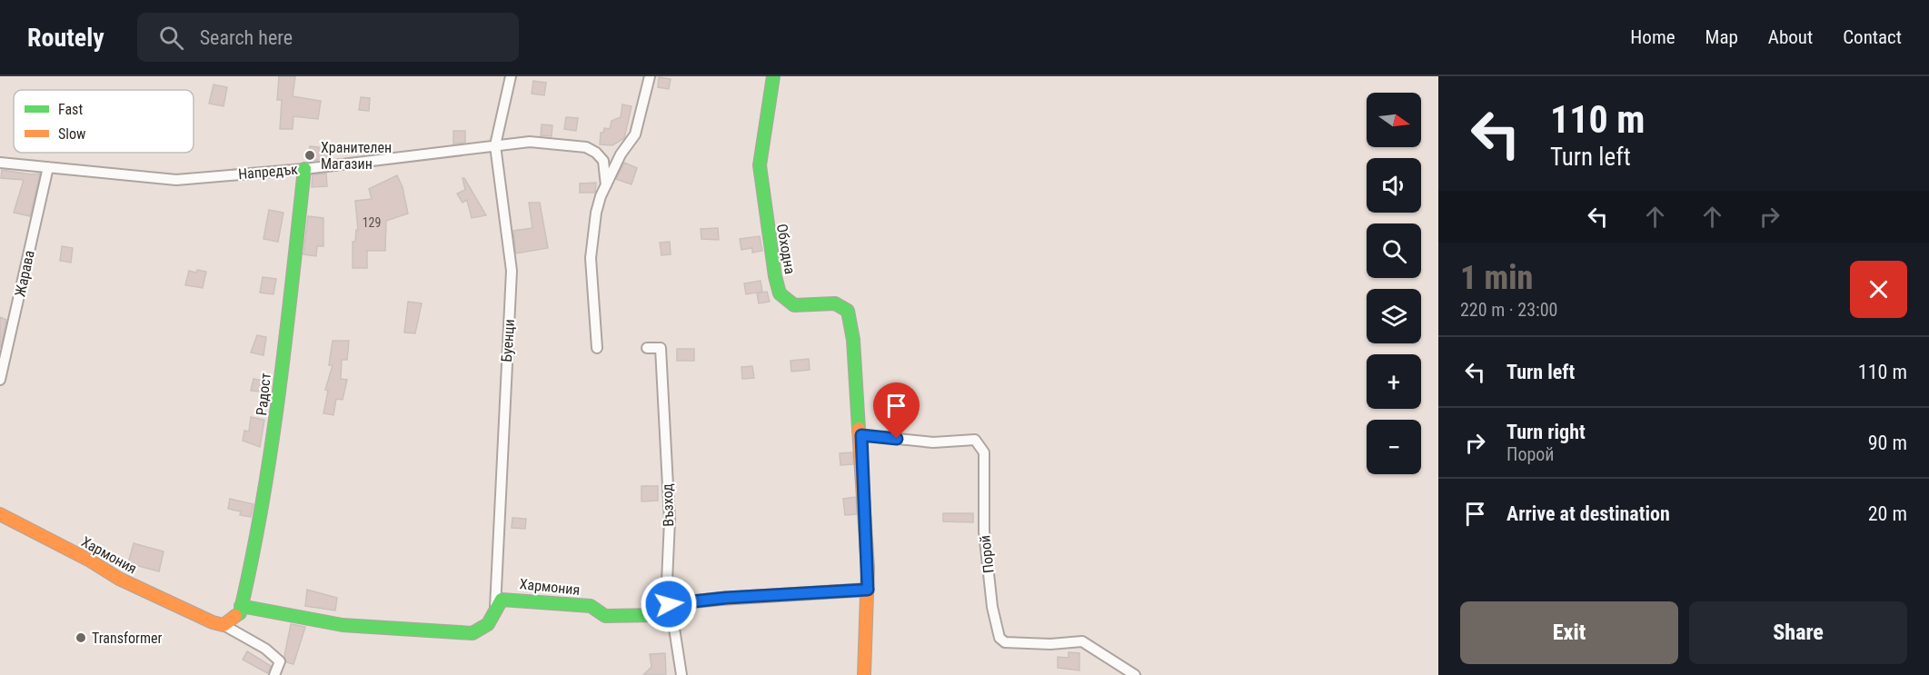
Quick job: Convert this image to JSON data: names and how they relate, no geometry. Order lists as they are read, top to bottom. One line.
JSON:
{"streets":{"street":["Напредък","Обходна","Жарава","Буенци","Радост","Възход","Порой","Хармония"]},"crossings":[["Напредък","Жарава"],["Напредък","Буенци"],["Напредък","Радост"],["Обходна","Порой"],["Буенци","Хармония"],["Радост","Хармония"],["Възход","Хармония"]],"places":["Хранителен Магазин","Transformer"],"house_numbers":["129"],"legend":["Fast","Slow"],"north":"right","page":{"header":"Routely","search":"Search here","nav":["Home","Map","About","Contact"],"turn":["110 m","Turn left"],"map_buttons":["+","−"],"heading":["1 min","220 m · 23:00"],"list":[{"name":"Turn left","value":"110 m"},{"name":"Turn right","note":"Порой","value":"90 m"},{"name":"Arrive at destination","value":"20 m"}],"buttons":["Exit","Share"]}}
